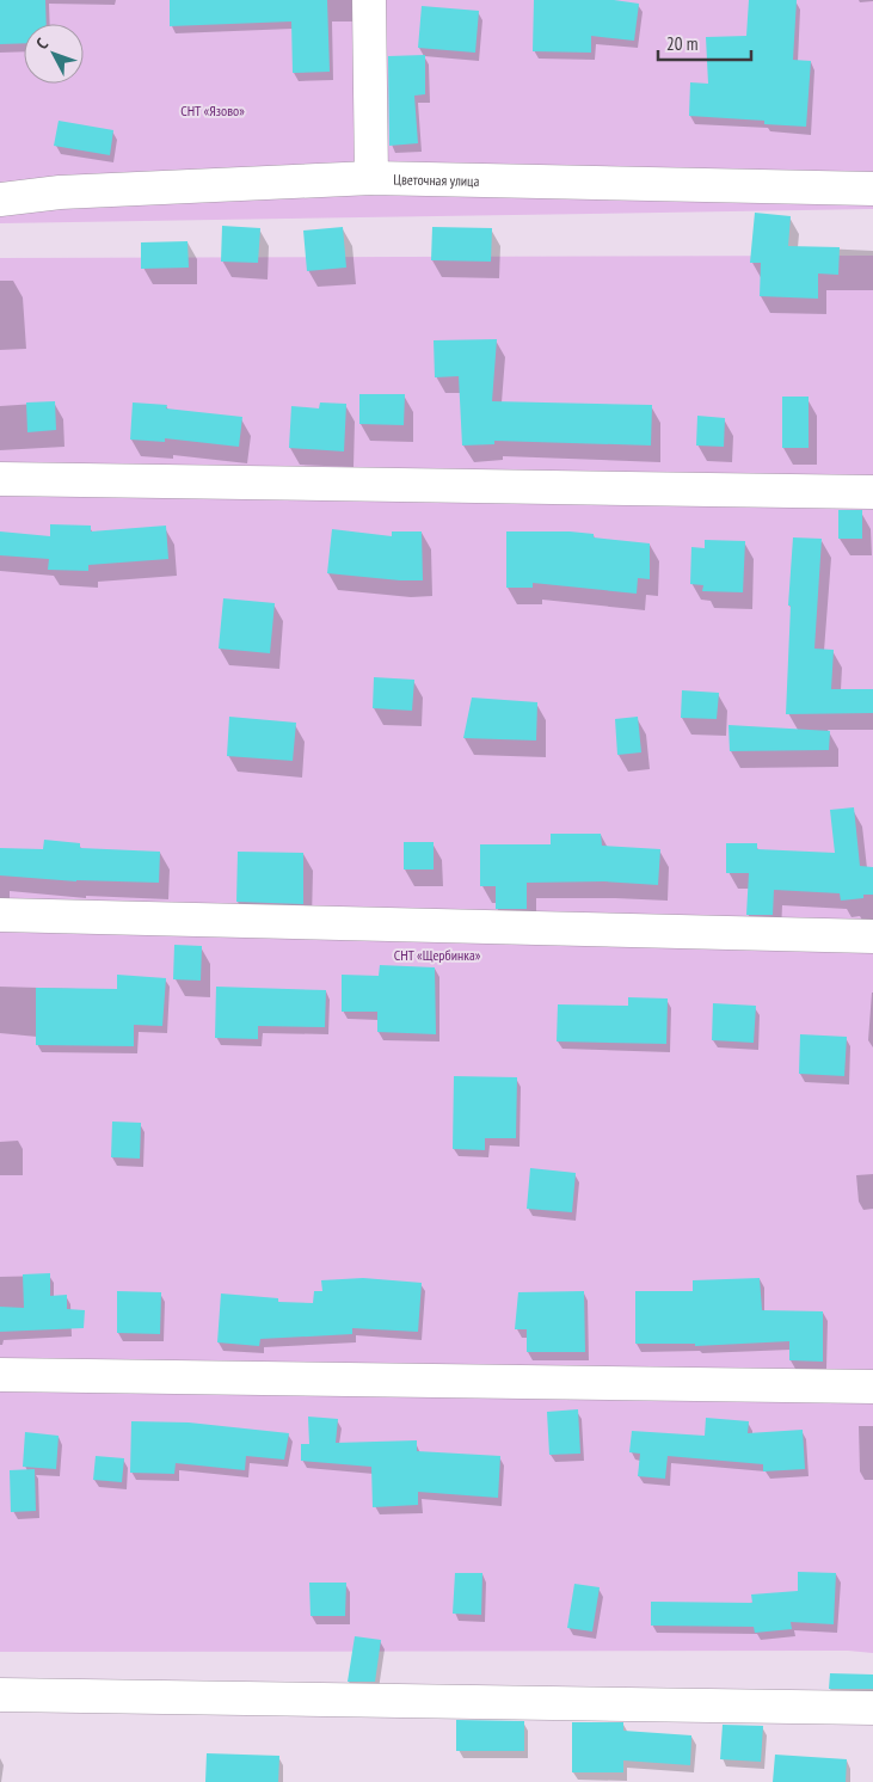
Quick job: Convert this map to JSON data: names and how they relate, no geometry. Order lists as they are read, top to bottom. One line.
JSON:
{"streets":{"street":["Цветочная улица"]},"parks":["СНТ «Язово»","СНТ «Щербинка»"],"scale_bar":"20 m","north":"top left"}
